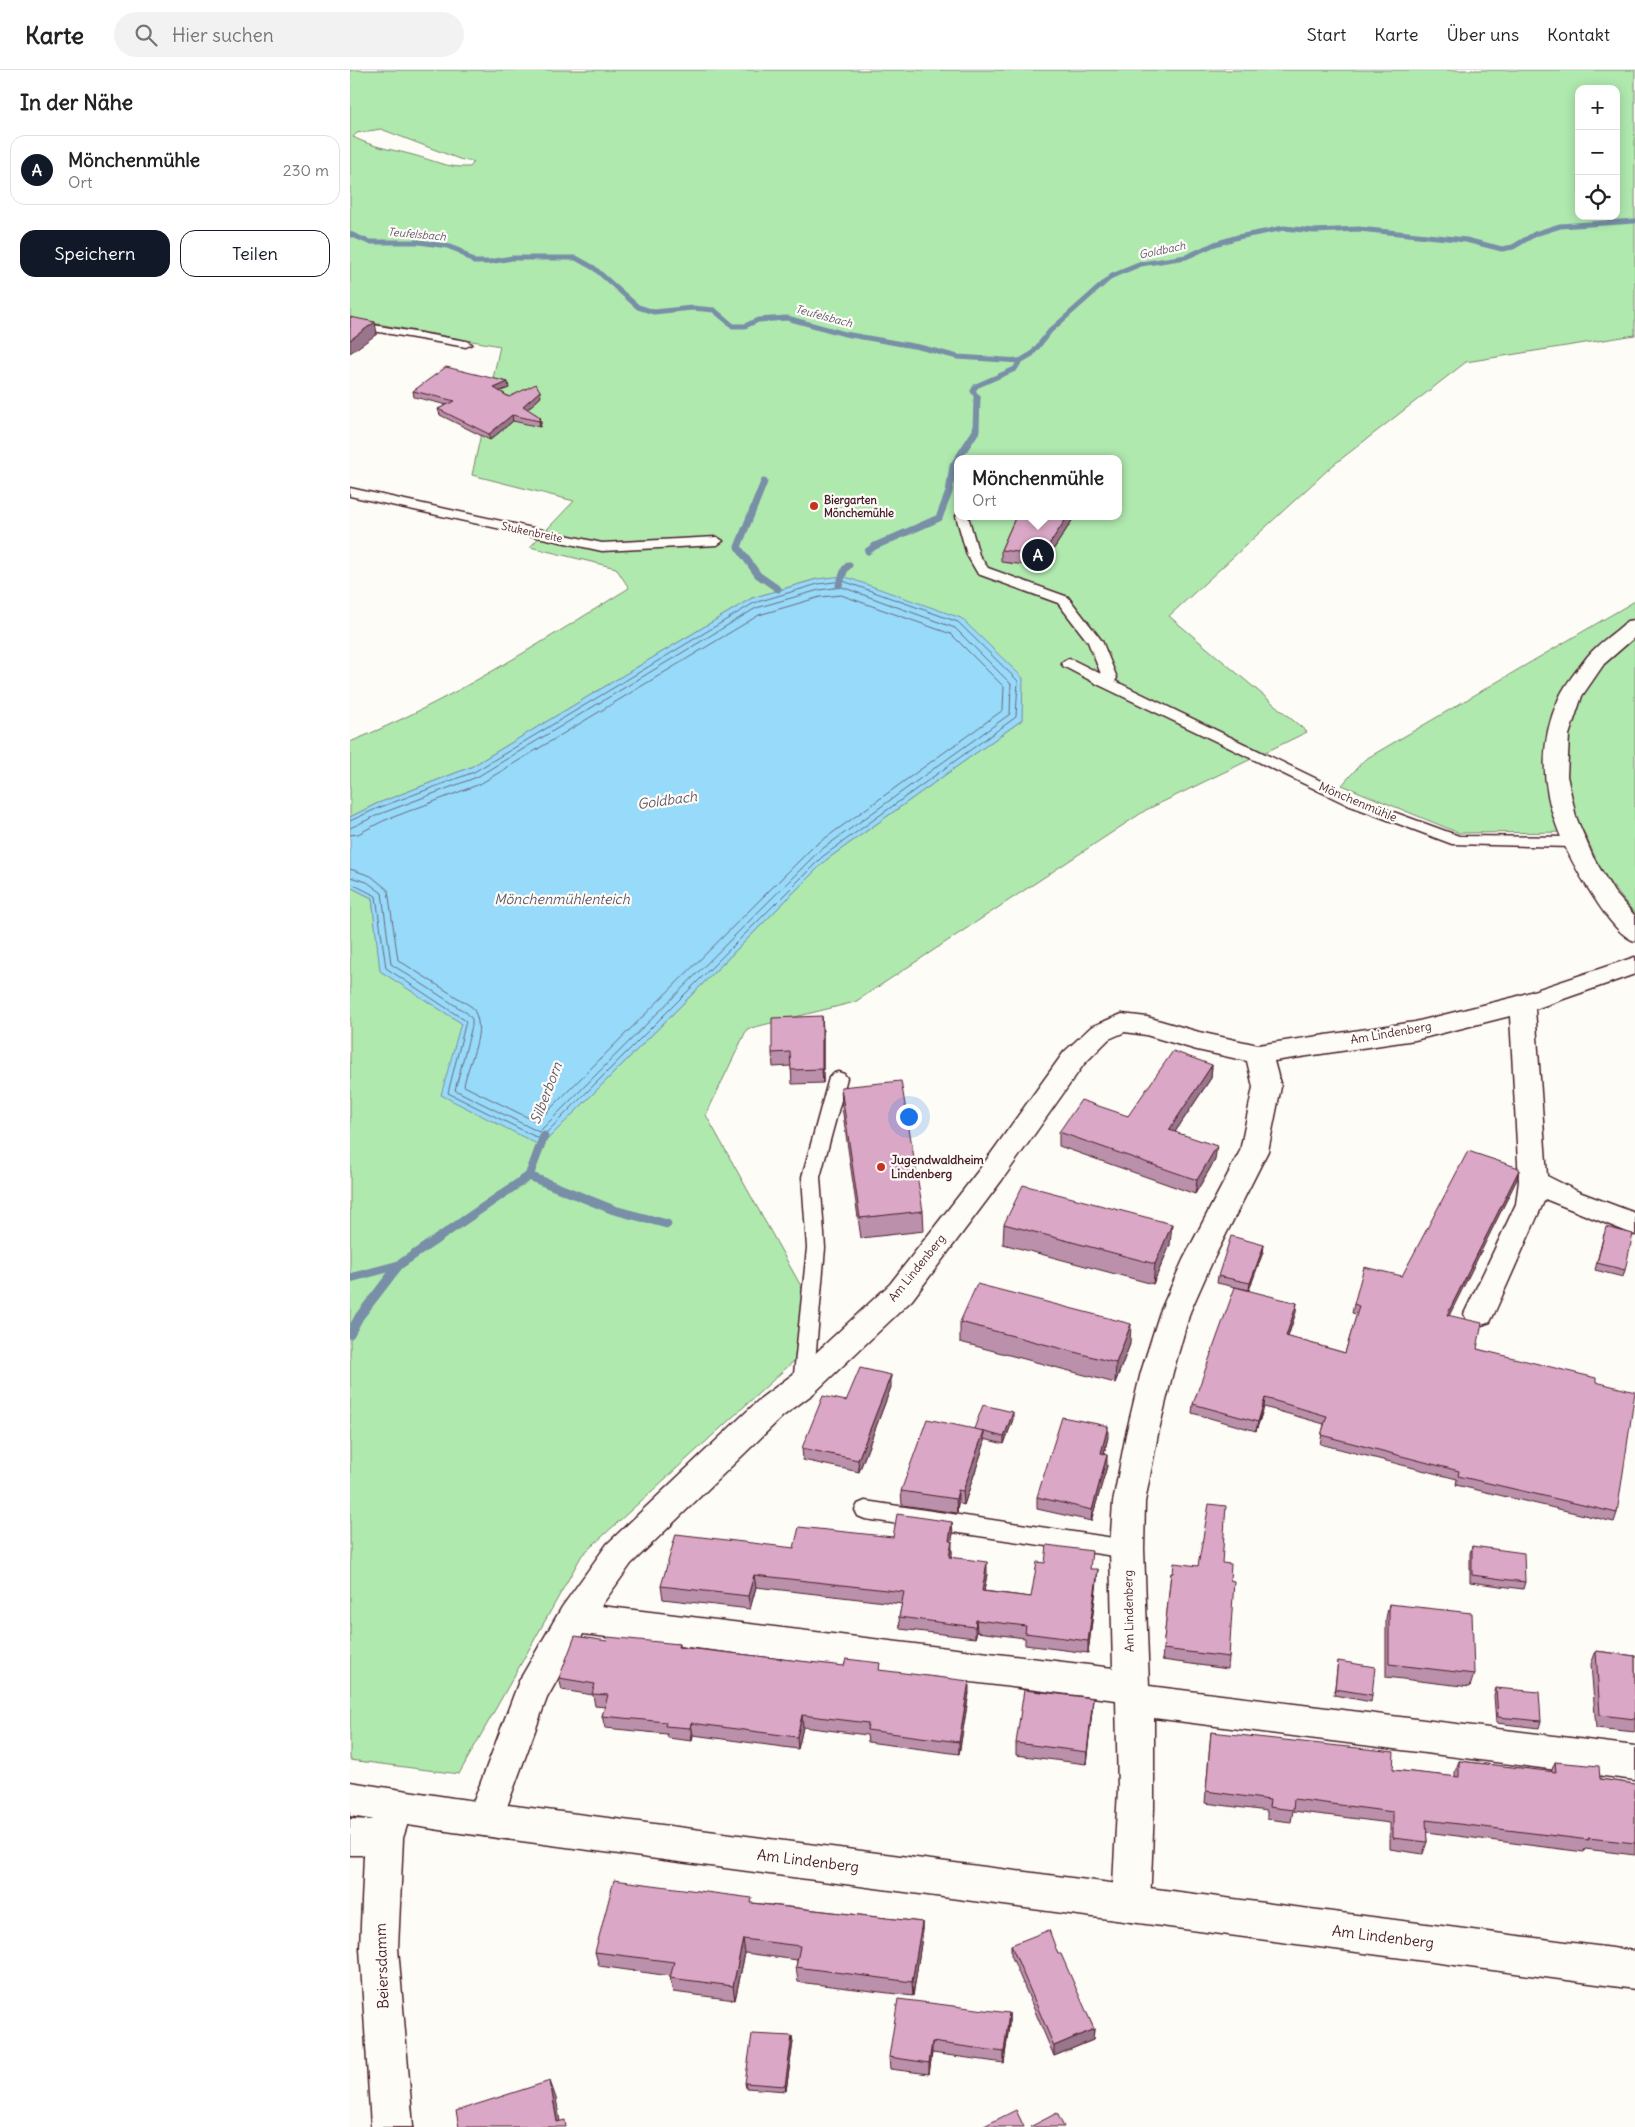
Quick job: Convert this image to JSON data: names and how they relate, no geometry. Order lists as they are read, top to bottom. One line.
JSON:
{"streets":{"street":["Am Lindenberg","Beiersdamm"],"lane":["Stukenbreite","Mönchenmühle"]},"water":["Teufelsbach","Goldbach","Mönchenmühlenteich","Silberborn"],"places":["Biergarten Mönchemühle","Jugendwaldheim Lindenberg"],"page":{"header":"Karte","search":"Hier suchen","nav":["Start","Karte","Über uns","Kontakt"],"heading":"In der Nähe","map_buttons":["+","−"],"list":[{"mark":"A","name":"Mönchenmühle","note":"Ort","value":"230 m"}],"buttons":["Speichern","Teilen"],"popup":["Mönchenmühle","Ort"],"pins":"A"}}
